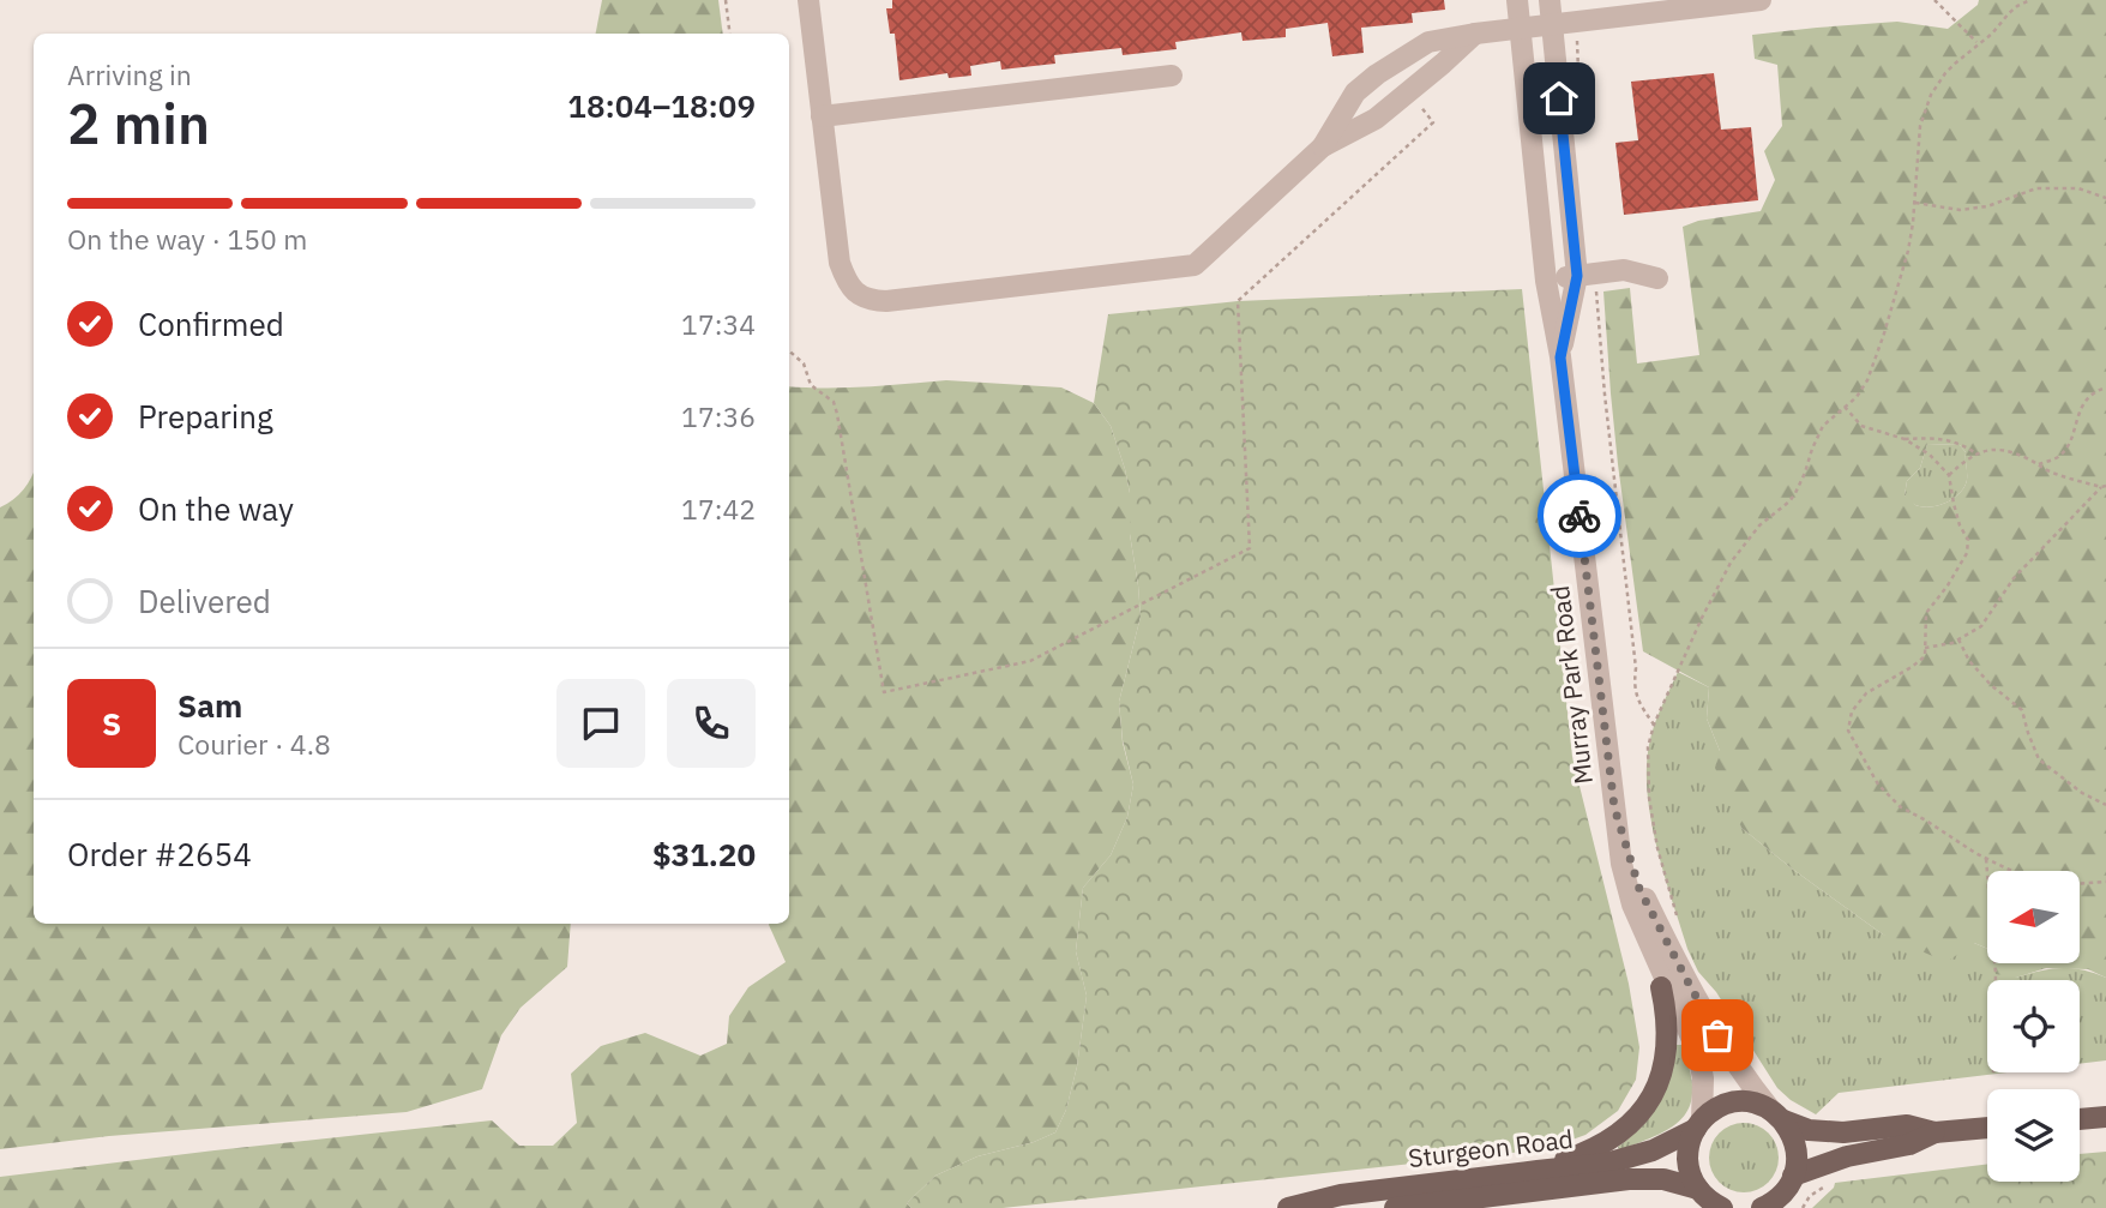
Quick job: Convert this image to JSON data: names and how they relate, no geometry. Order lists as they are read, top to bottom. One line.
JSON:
{"streets":{"main road":["Sturgeon Road"],"street":["Murray Park Road"]},"crossings":[["Murray Park Road","Sturgeon Road"]],"north":"left","page":{"heading":["2 min","Arriving in","18:04–18:09"],"panel":["Sam","Courier · 4.8","Order #2654","$31.20"],"bar":"On the way · 150 m","list":[["Confirmed","17:34"],["Preparing","17:36"],["On the way","17:42"],"Delivered"],"round":"S"}}
